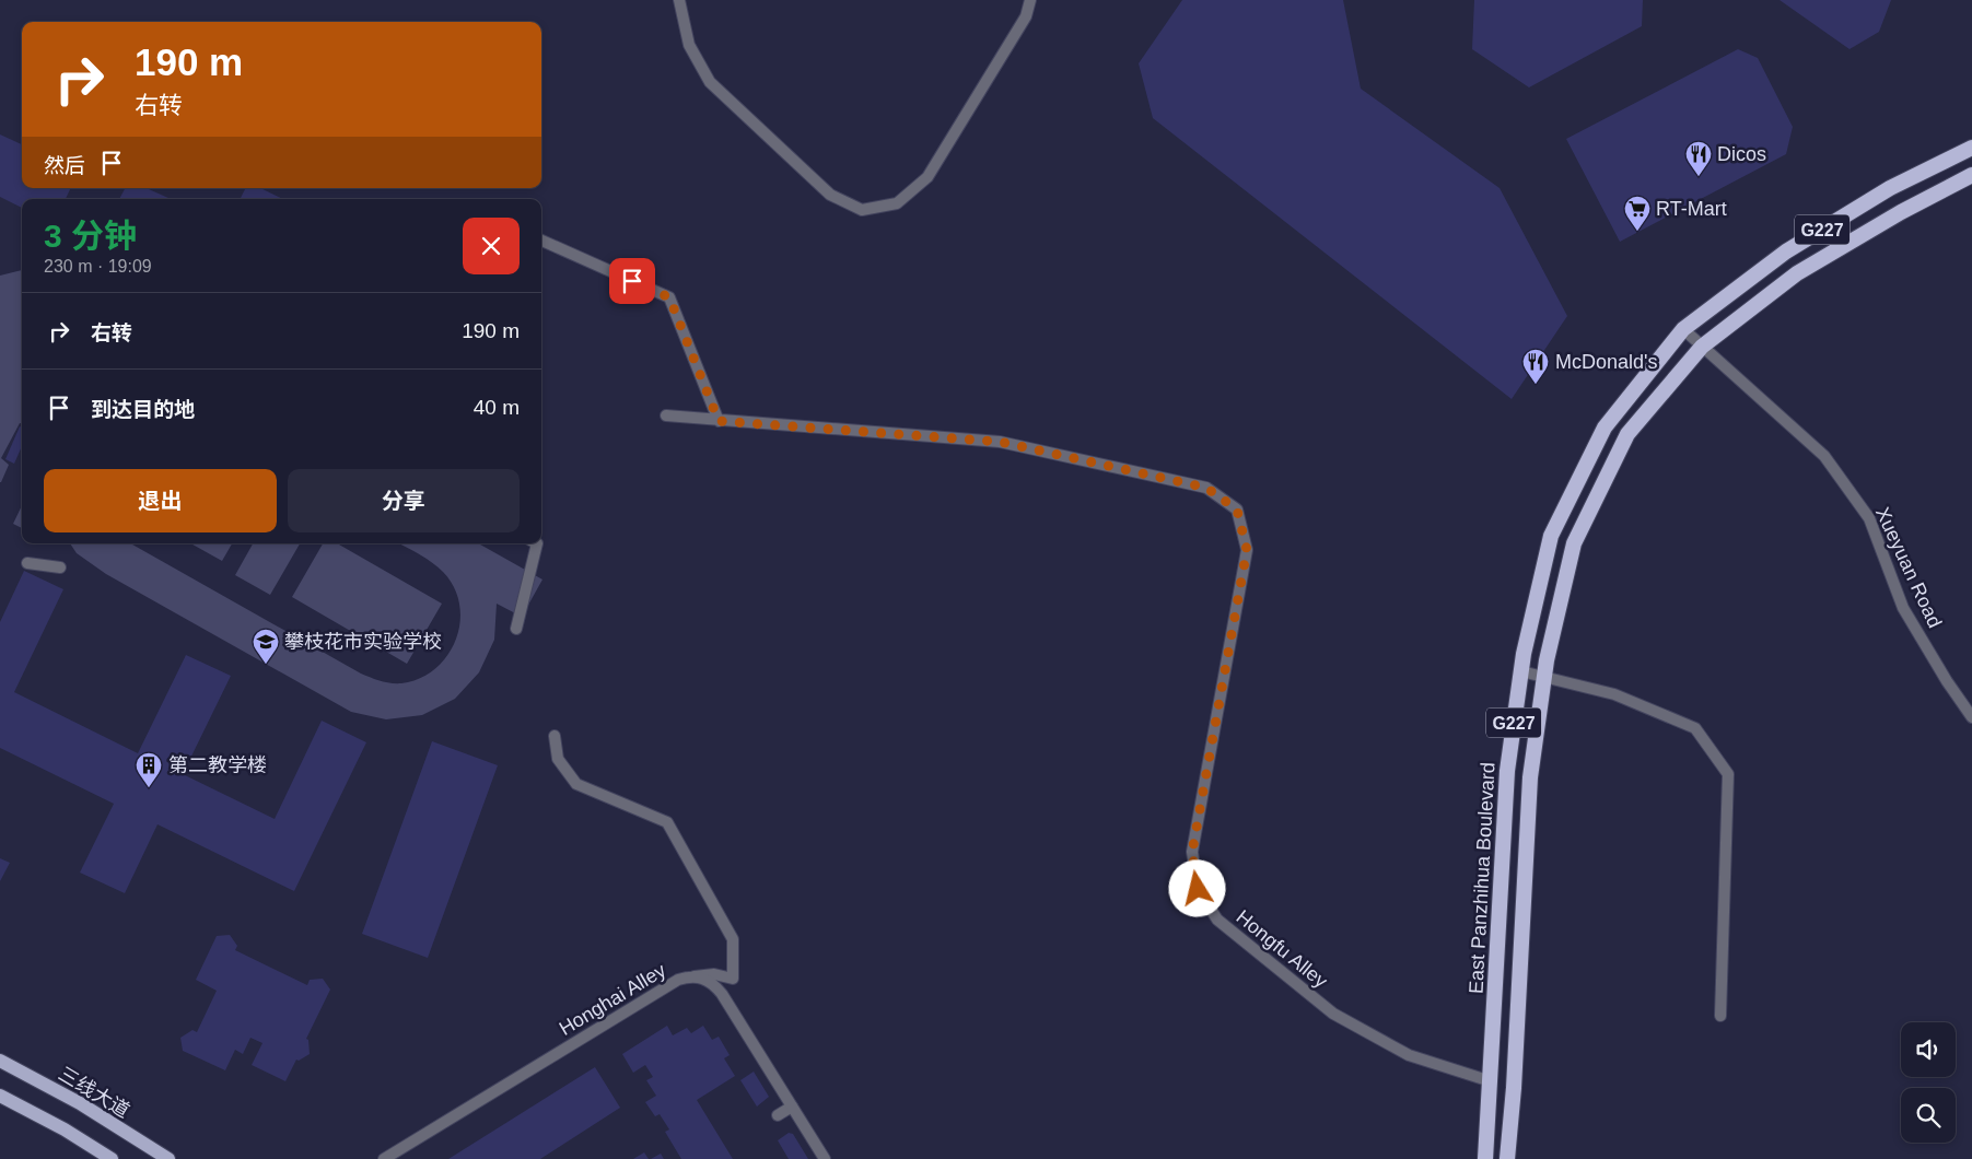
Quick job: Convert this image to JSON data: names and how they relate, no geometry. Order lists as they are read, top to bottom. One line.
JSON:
{"streets":{"highway":["G227","East Panzhihua Boulevard"],"main road":["三线大道"],"street":["Xueyuan Road","Hongfu Alley","Honghai Alley"]},"crossings":[["G227","Xueyuan Road"],["Xueyuan Road","East Panzhihua Boulevard"],["East Panzhihua Boulevard","Hongfu Alley"]],"places":{"restaurant":["Dicos","McDonald's"],"supermarket":["RT-Mart"],"school or university":["攀枝花市实验学校"],"building":["第二教学楼"]},"page":{"turn":["190 m","右转"],"then":"然后","heading":["3 分钟","230 m · 19:09"],"list":[{"name":"右转","value":"190 m"},{"name":"到达目的地","value":"40 m"}],"buttons":["退出","分享"]}}
